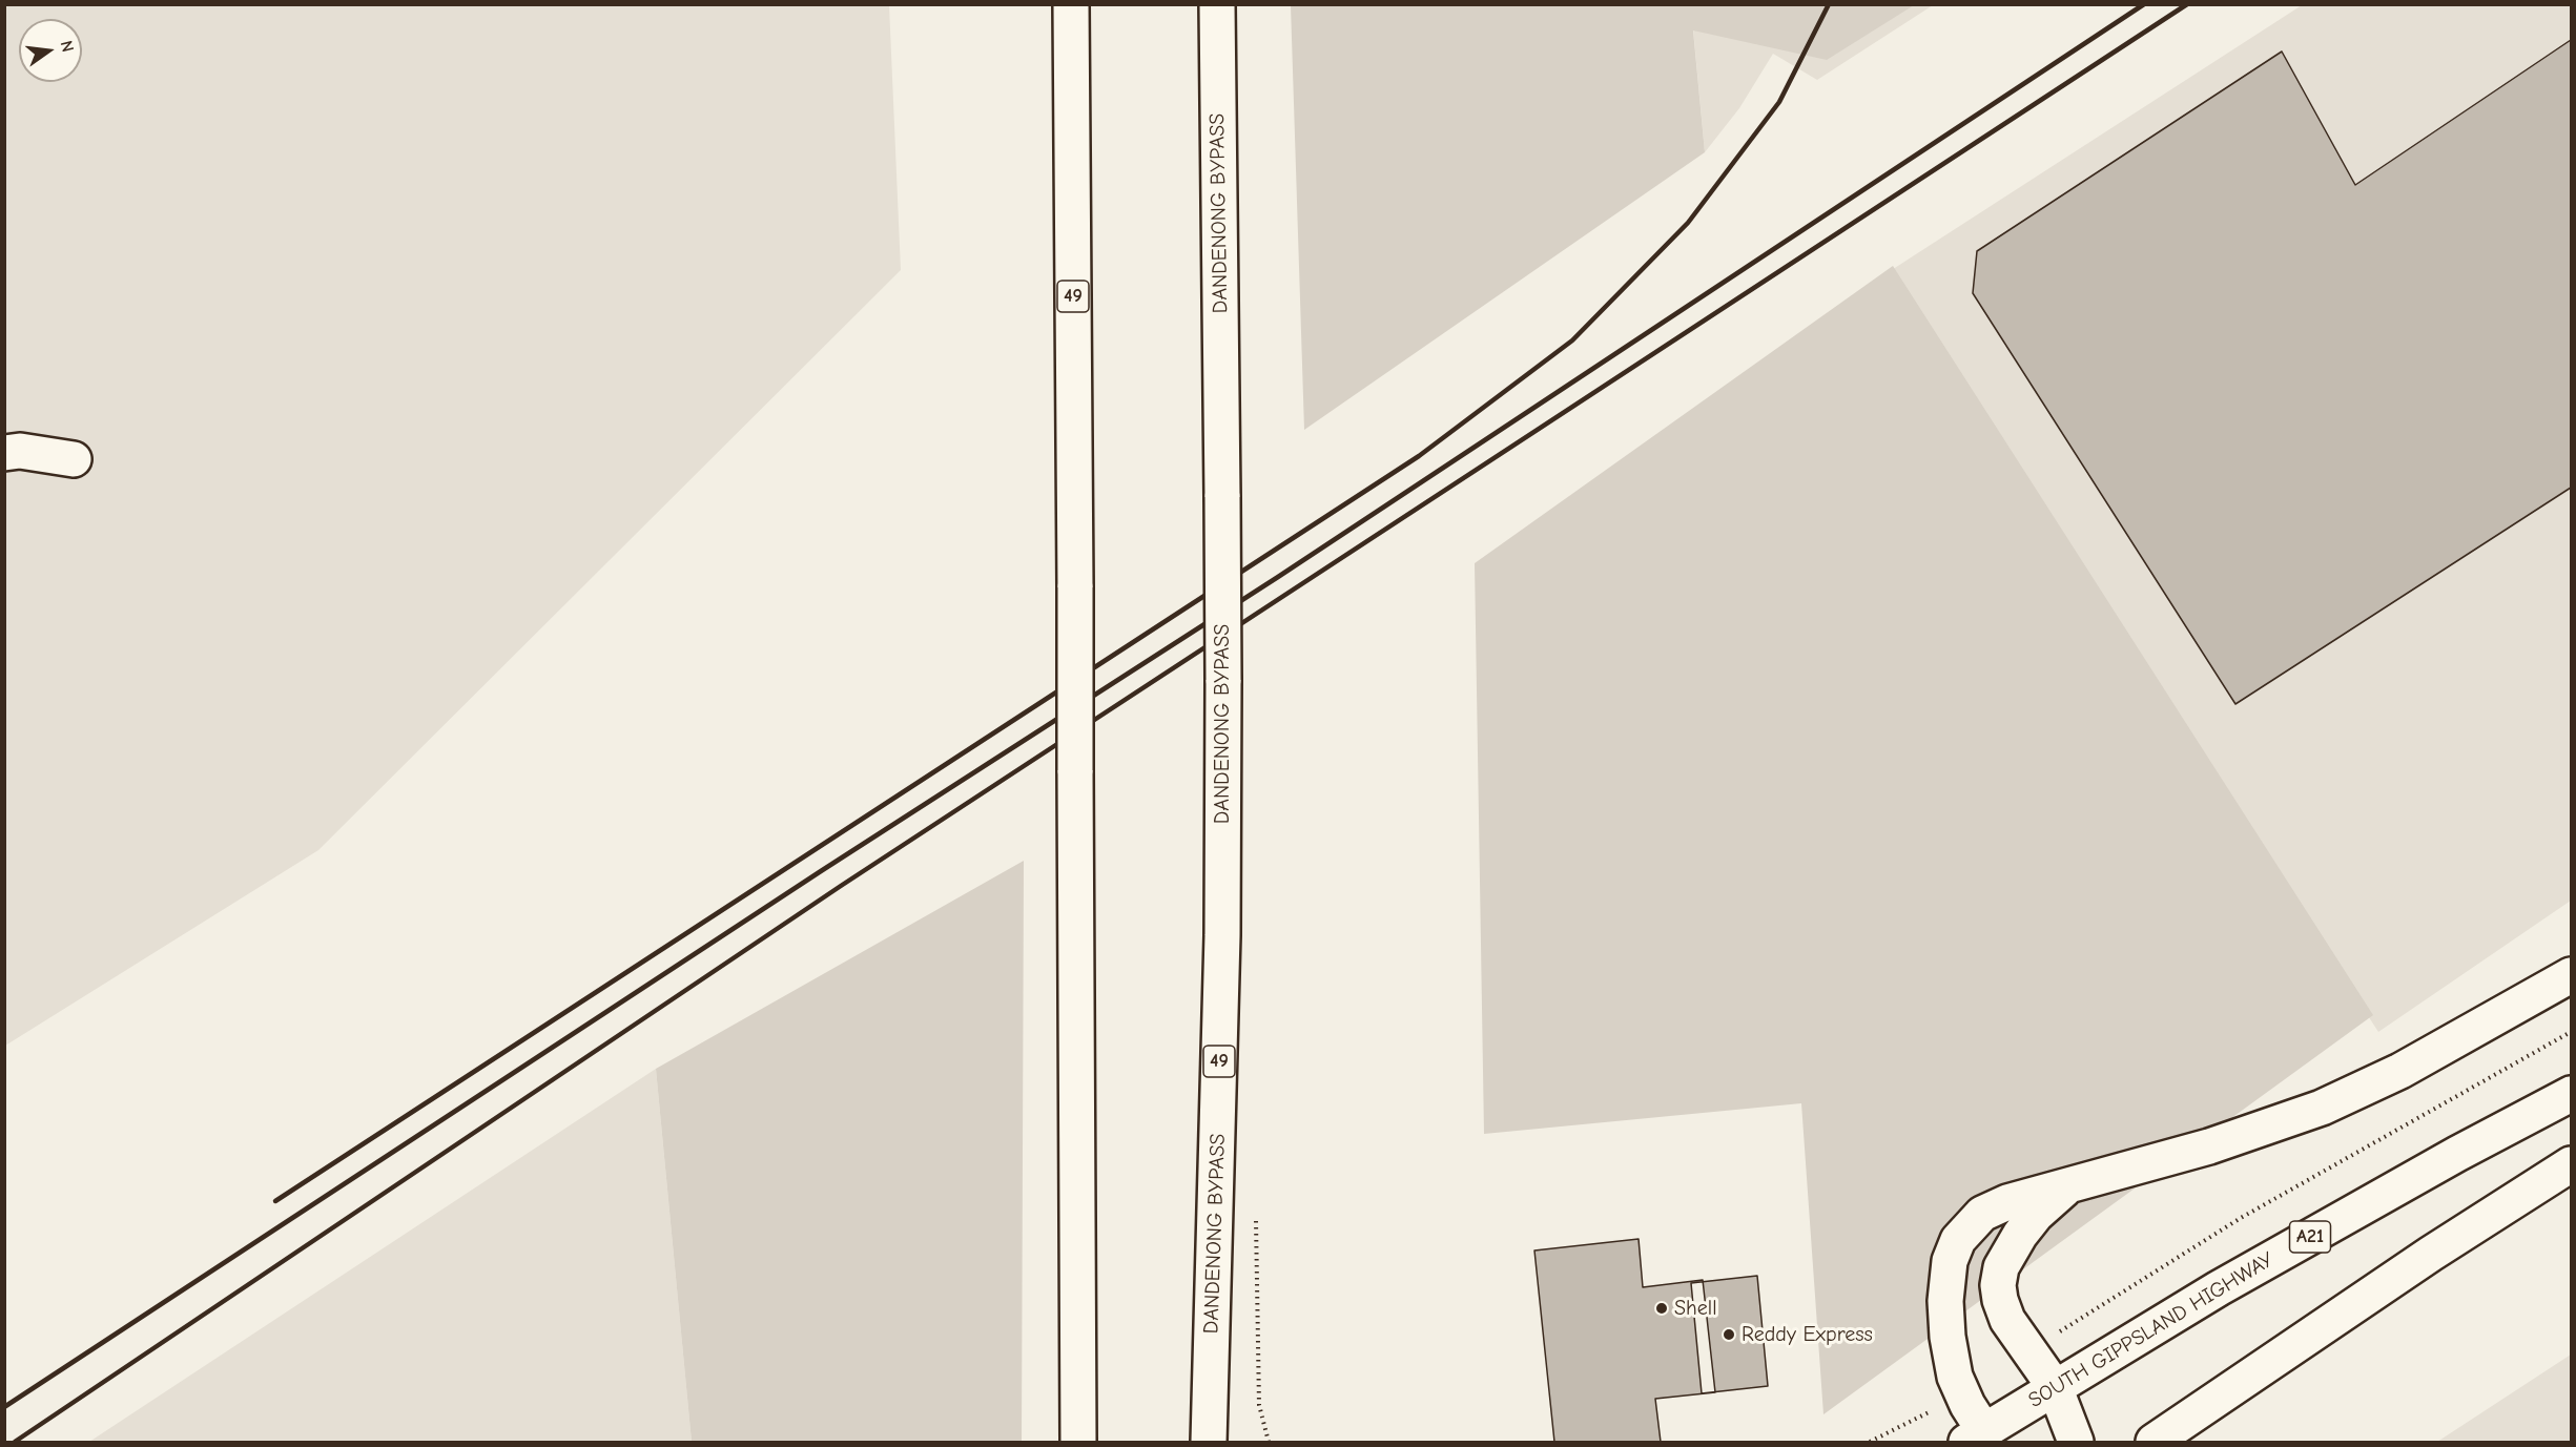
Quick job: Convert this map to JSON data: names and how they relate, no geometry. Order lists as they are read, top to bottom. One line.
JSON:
{"streets":{"main road":["DANDENONG BYPASS","49","A21","SOUTH GIPPSLAND HIGHWAY"]},"places":["Shell","Reddy Express"],"north":"right"}
